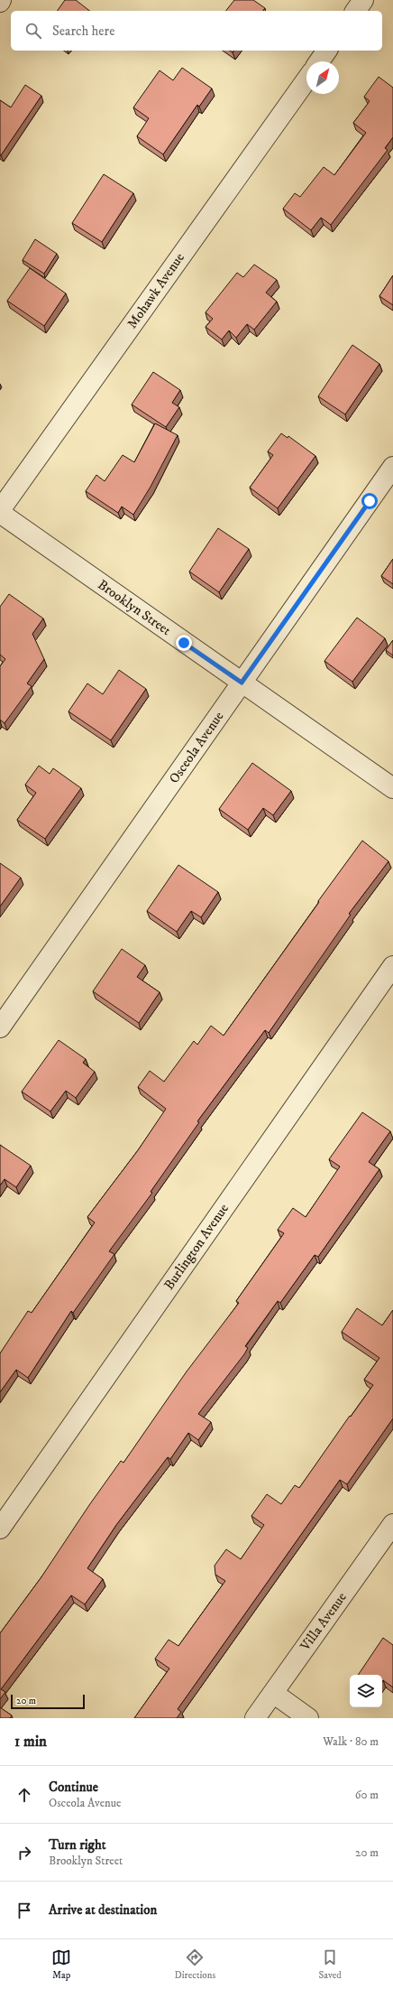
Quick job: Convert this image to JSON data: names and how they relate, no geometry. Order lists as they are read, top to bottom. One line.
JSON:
{"streets":{"street":["Mohawk Avenue","Brooklyn Street","Osceola Avenue","Burlington Avenue","Villa Avenue"]},"crossings":[["Brooklyn Street","Osceola Avenue"]],"scale_bar":"20 m","north":"top right","page":{"search":"Search here","scale":"20 m","heading":["1 min","Walk · 80 m"],"list":[["Continue","Osceola Avenue","60 m"],["Turn right","Brooklyn Street","20 m"],"Arrive at destination"],"nav":["Map","Directions","Saved"]}}
